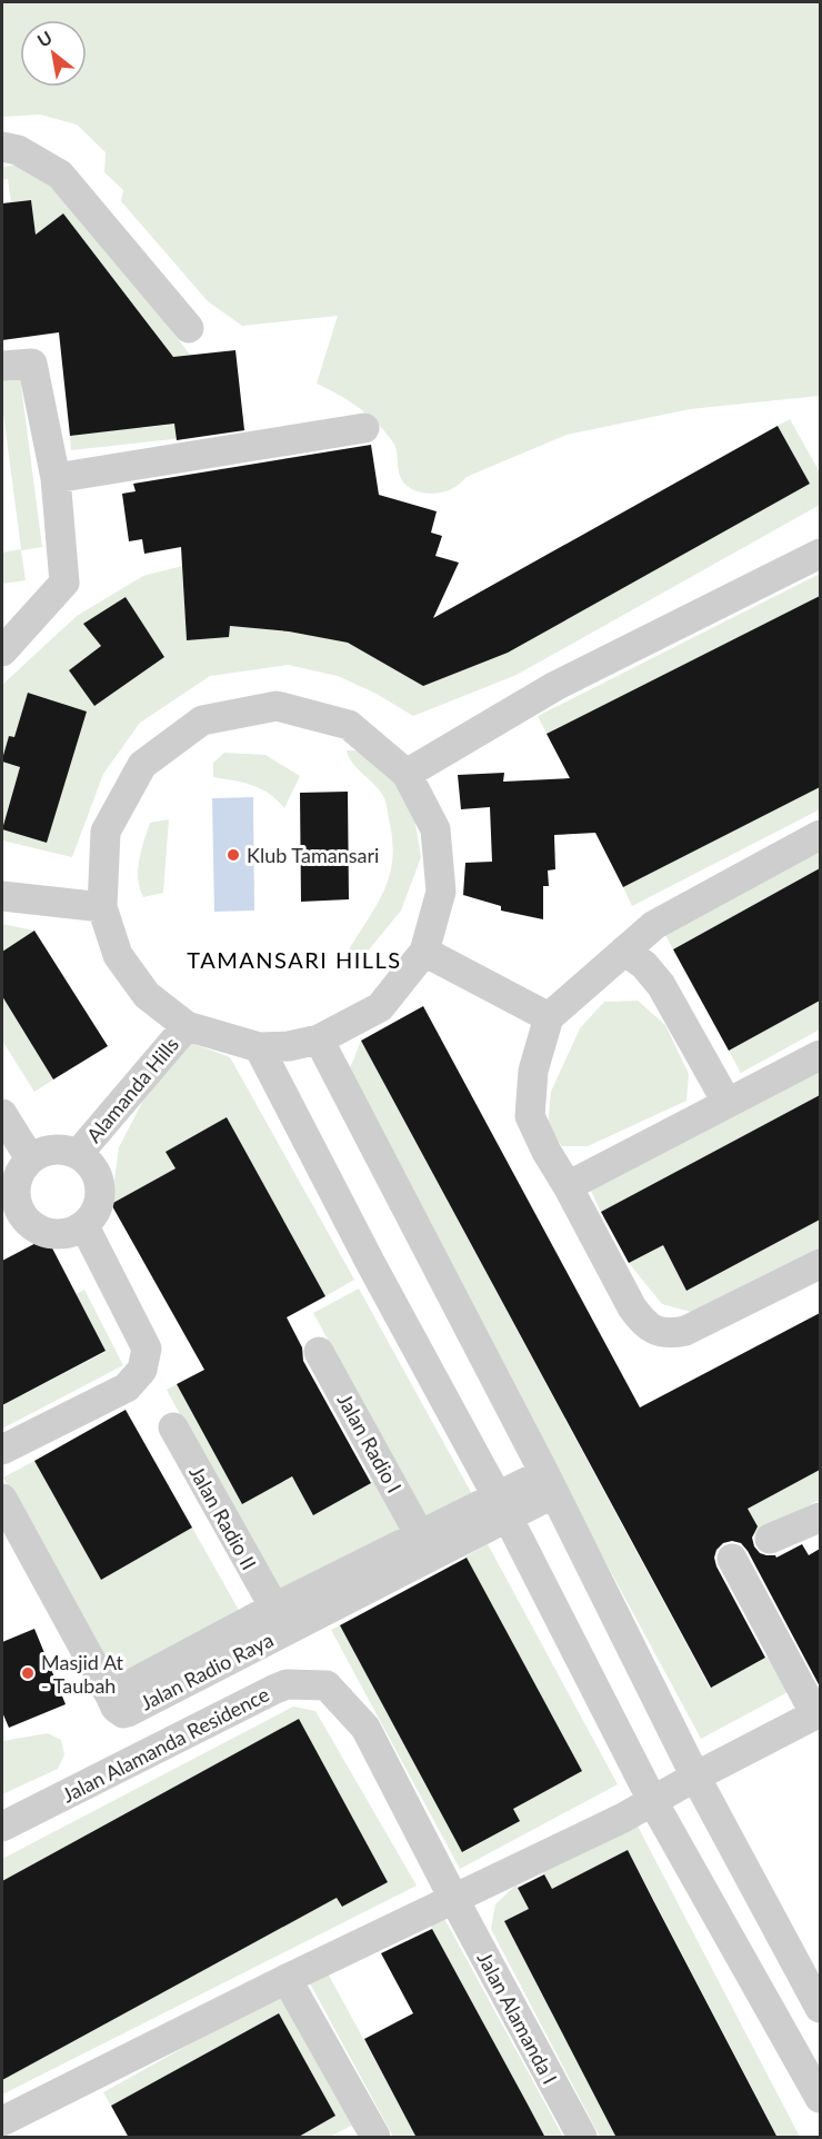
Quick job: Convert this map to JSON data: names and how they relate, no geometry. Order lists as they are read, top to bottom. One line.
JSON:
{"streets":{"street":["Alamanda Hills","Jalan Radio I","Jalan Radio II","Jalan Radio Raya","Jalan Alamanda Residence","Jalan Alamanda I"]},"crossings":[["Jalan Radio I","Jalan Radio Raya"],["Jalan Radio II","Jalan Radio Raya"],["Jalan Alamanda Residence","Jalan Alamanda I"]],"districts":["TAMANSARI HILLS"],"places":["Klub Tamansari","Masjid At - Taubah"],"north":"top left"}
